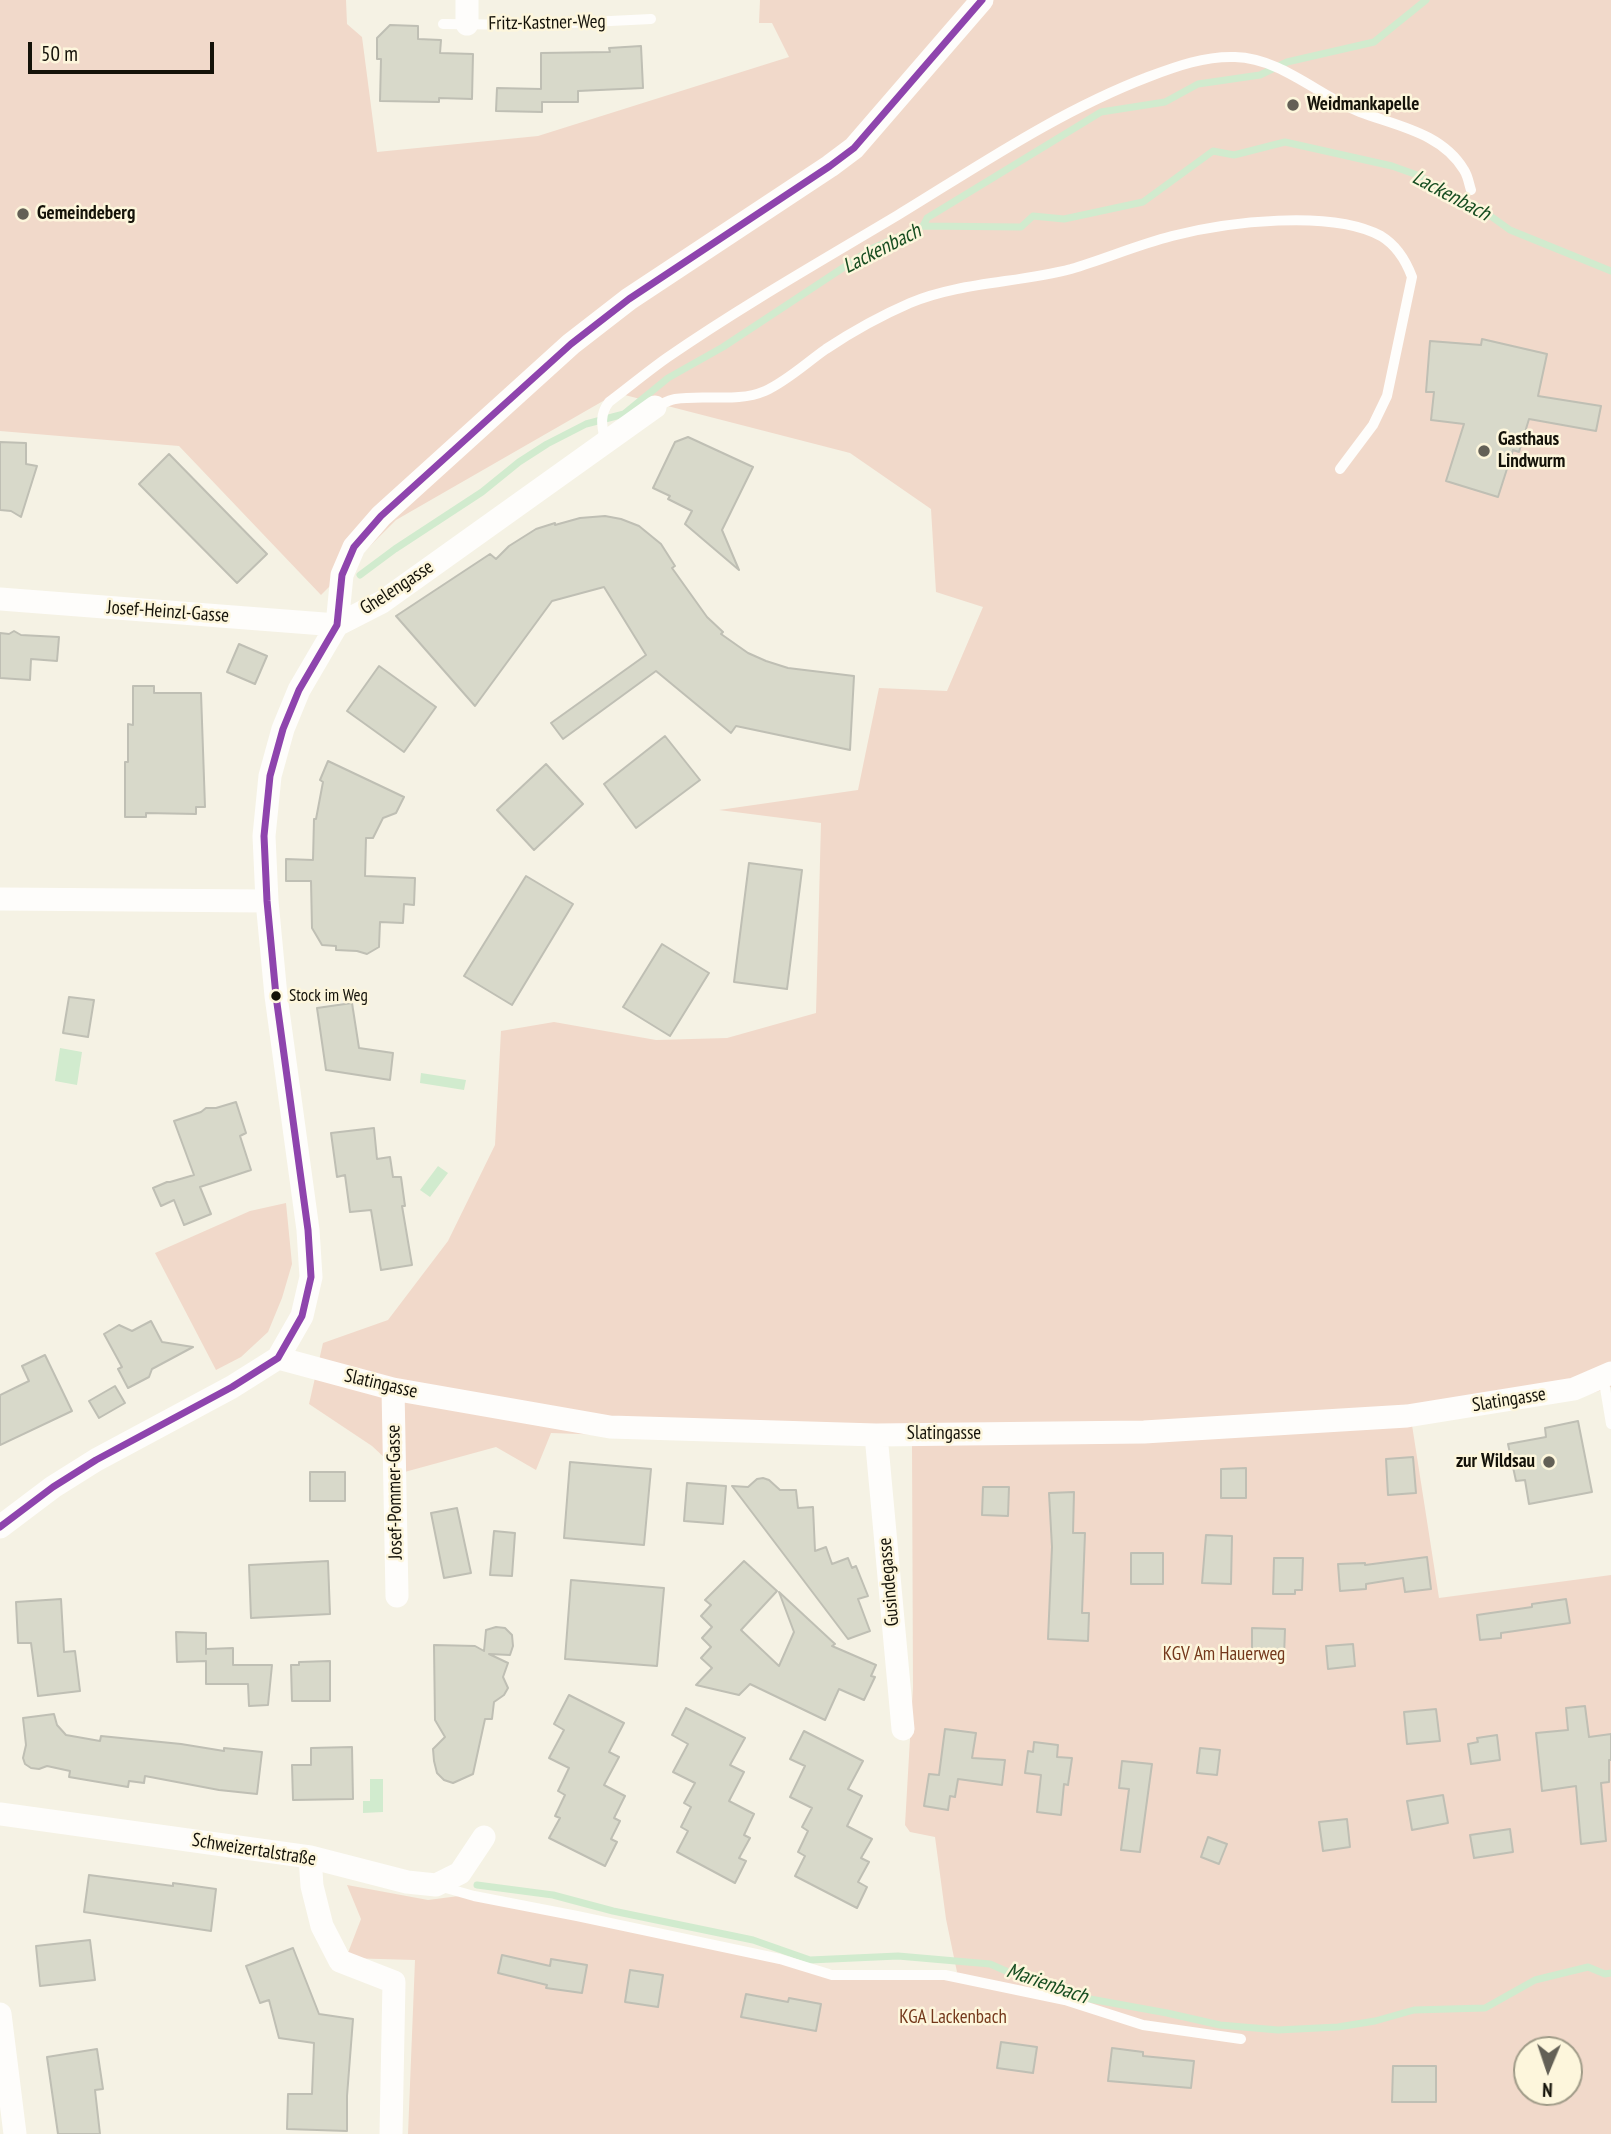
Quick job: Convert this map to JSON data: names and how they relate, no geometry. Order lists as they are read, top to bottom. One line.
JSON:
{"streets":{"street":["Ghelengasse","Josef-Heinzl-Gasse","Slatingasse","Josef-Pommer-Gasse","Gusindegasse","Schweizertalstraße"],"lane":["Fritz-Kastner-Weg"]},"crossings":[["Ghelengasse","Josef-Heinzl-Gasse"],["Slatingasse","Josef-Pommer-Gasse"],["Slatingasse","Gusindegasse"]],"water":["Lackenbach","Marienbach"],"parks":["KGV Am Hauerweg","KGA Lackenbach"],"places":["Weidmankapelle","Gemeindeberg","Gasthaus Lindwurm","Stock im Weg","zur Wildsau"],"scale_bar":"50 m","north":"bottom"}
